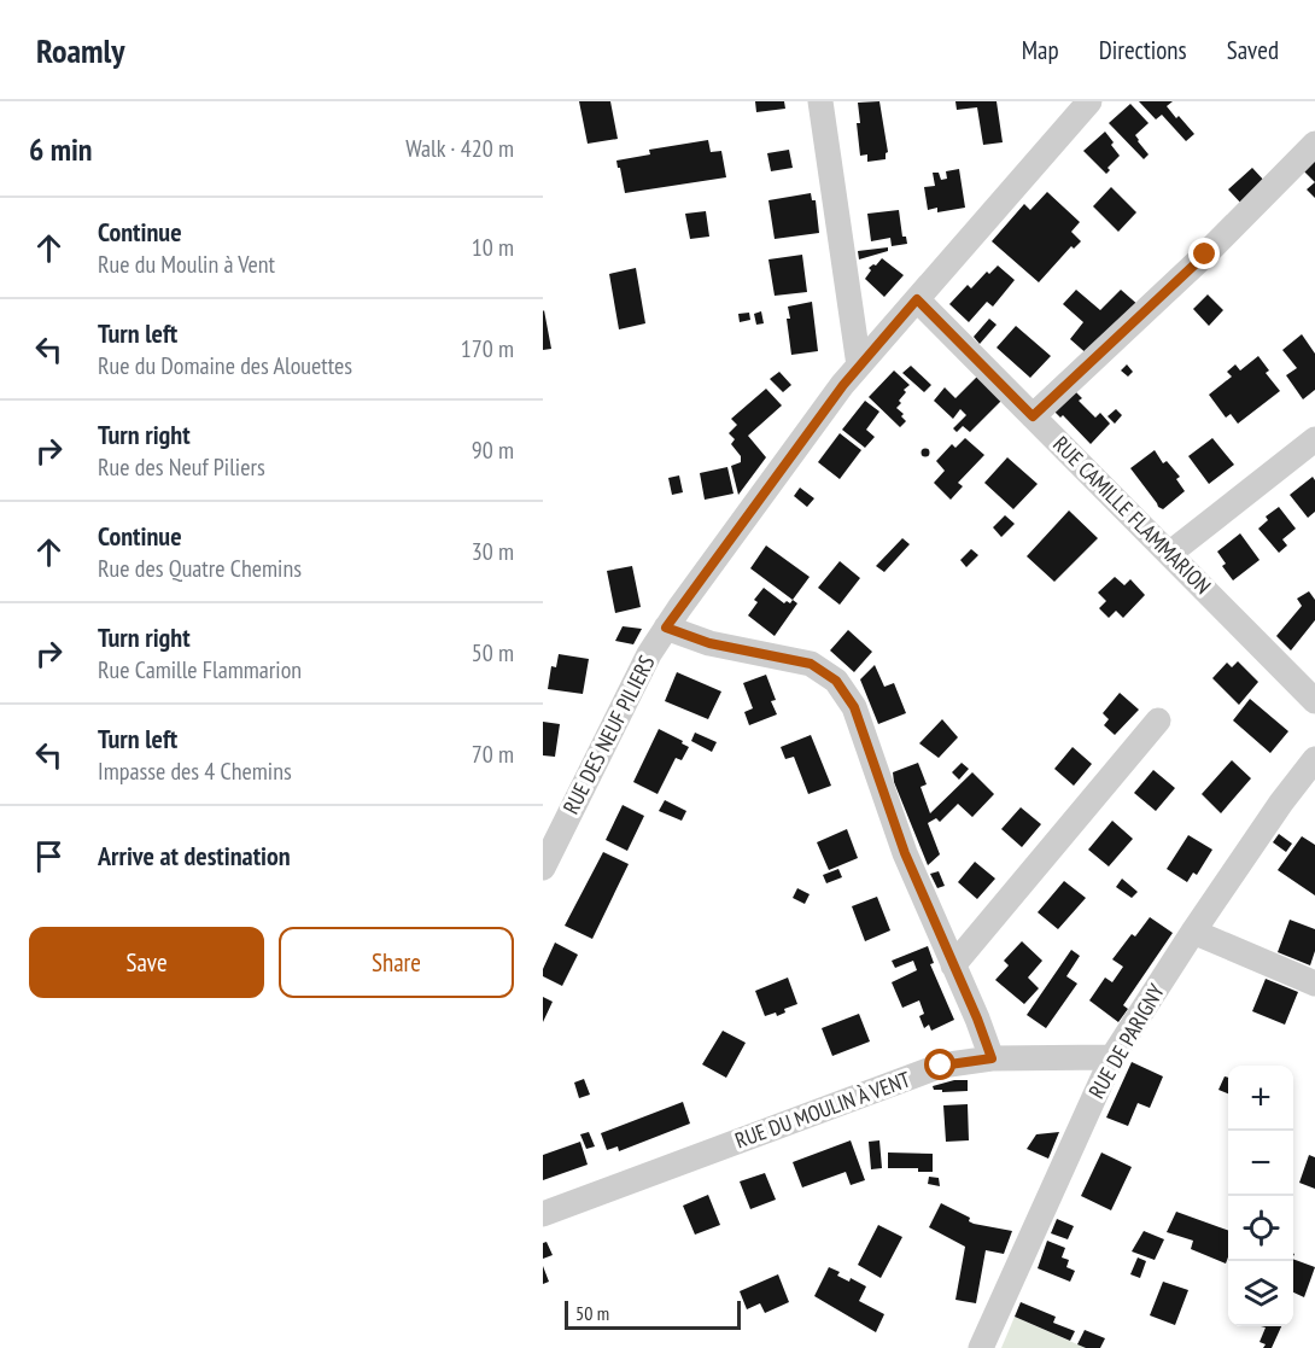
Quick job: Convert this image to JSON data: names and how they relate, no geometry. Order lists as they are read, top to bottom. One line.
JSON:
{"streets":{"street":["RUE CAMILLE FLAMMARION","RUE DES NEUF PILIERS","RUE DE PARIGNY","RUE DU MOULIN À VENT"]},"crossings":[["RUE CAMILLE FLAMMARION","RUE DES NEUF PILIERS"],["RUE DE PARIGNY","RUE DU MOULIN À VENT"]],"scale_bar":"50 m","page":{"header":"Roamly","nav":["Map","Directions","Saved"],"heading":["6 min","Walk · 420 m"],"list":[["Continue","Rue du Moulin à Vent","10 m"],["Turn left","Rue du Domaine des Alouettes","170 m"],["Turn right","Rue des Neuf Piliers","90 m"],["Continue","Rue des Quatre Chemins","30 m"],["Turn right","Rue Camille Flammarion","50 m"],["Turn left","Impasse des 4 Chemins","70 m"],"Arrive at destination"],"buttons":["Save","Share"],"map_buttons":["+","−"],"scale":"50 m"}}
